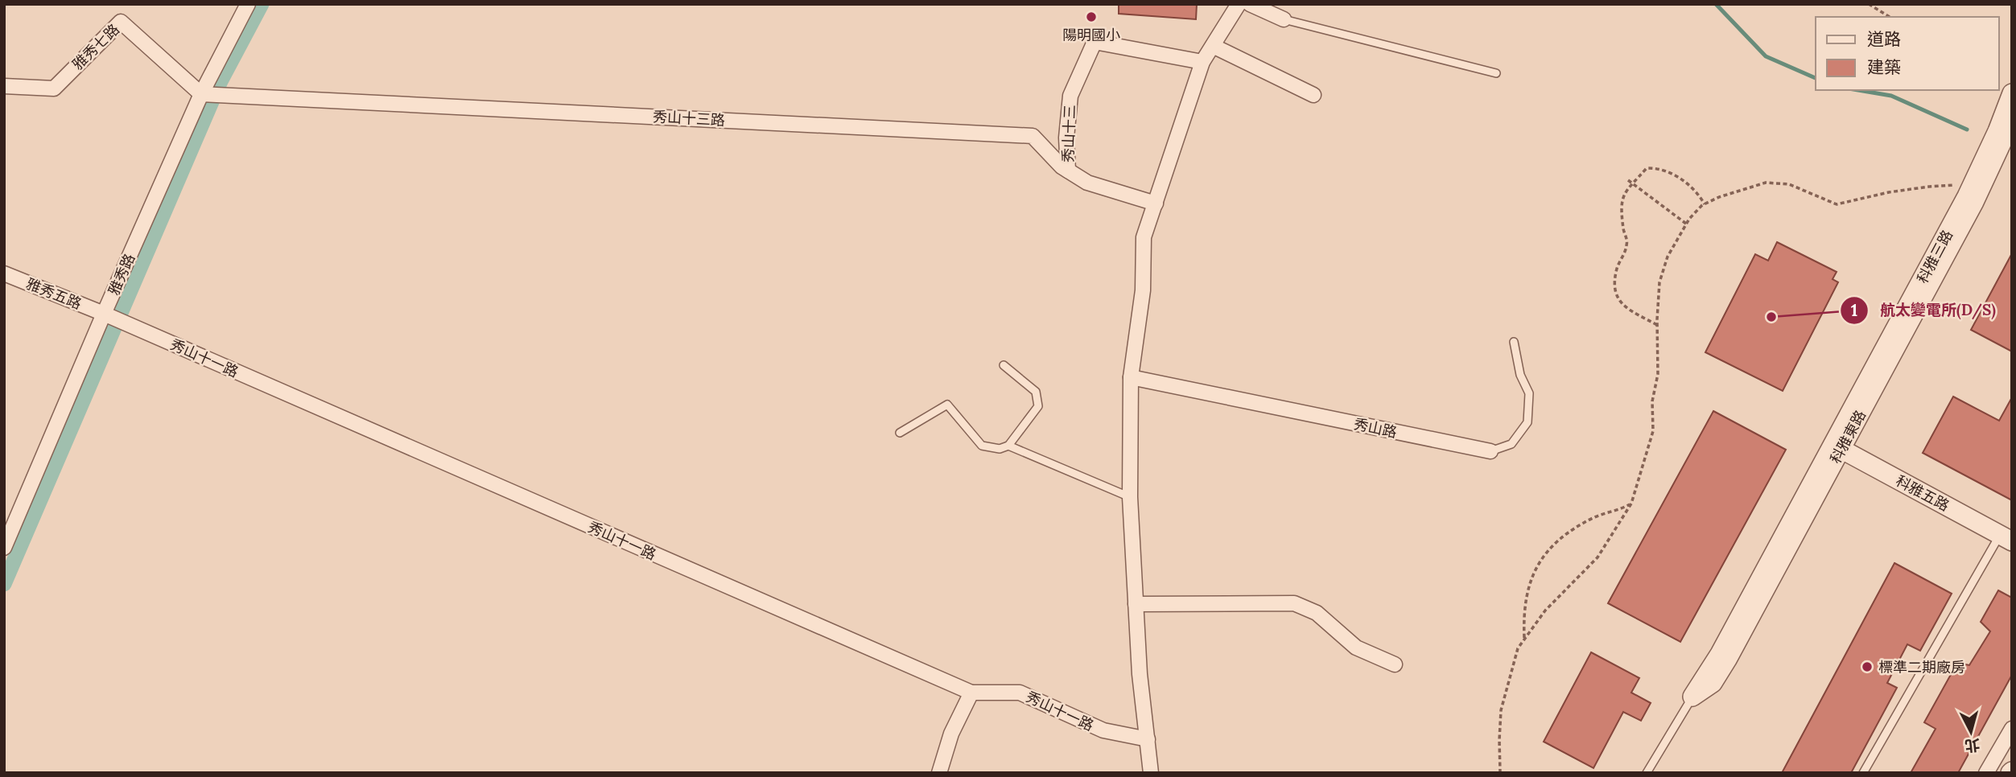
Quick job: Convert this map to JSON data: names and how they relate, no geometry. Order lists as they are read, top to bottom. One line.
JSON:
{"streets":{"street":["雅秀七路","秀山十三路","秀山十三","科雅三路","雅秀路","雅秀五路","秀山十一路","秀山路","科雅東路","科雅五路"]},"crossings":[["雅秀七路","秀山十三路"],["雅秀七路","雅秀路"],["秀山十三路","秀山十三"],["秀山十三路","雅秀路"],["科雅三路","科雅東路"],["科雅三路","科雅五路"],["雅秀路","雅秀五路"],["雅秀路","秀山十一路"],["雅秀五路","秀山十一路"],["科雅東路","科雅五路"]],"places":["陽明國小","航太變電所(D/S)","標準二期廠房"],"legend":["道路","建築"],"north":"bottom"}
